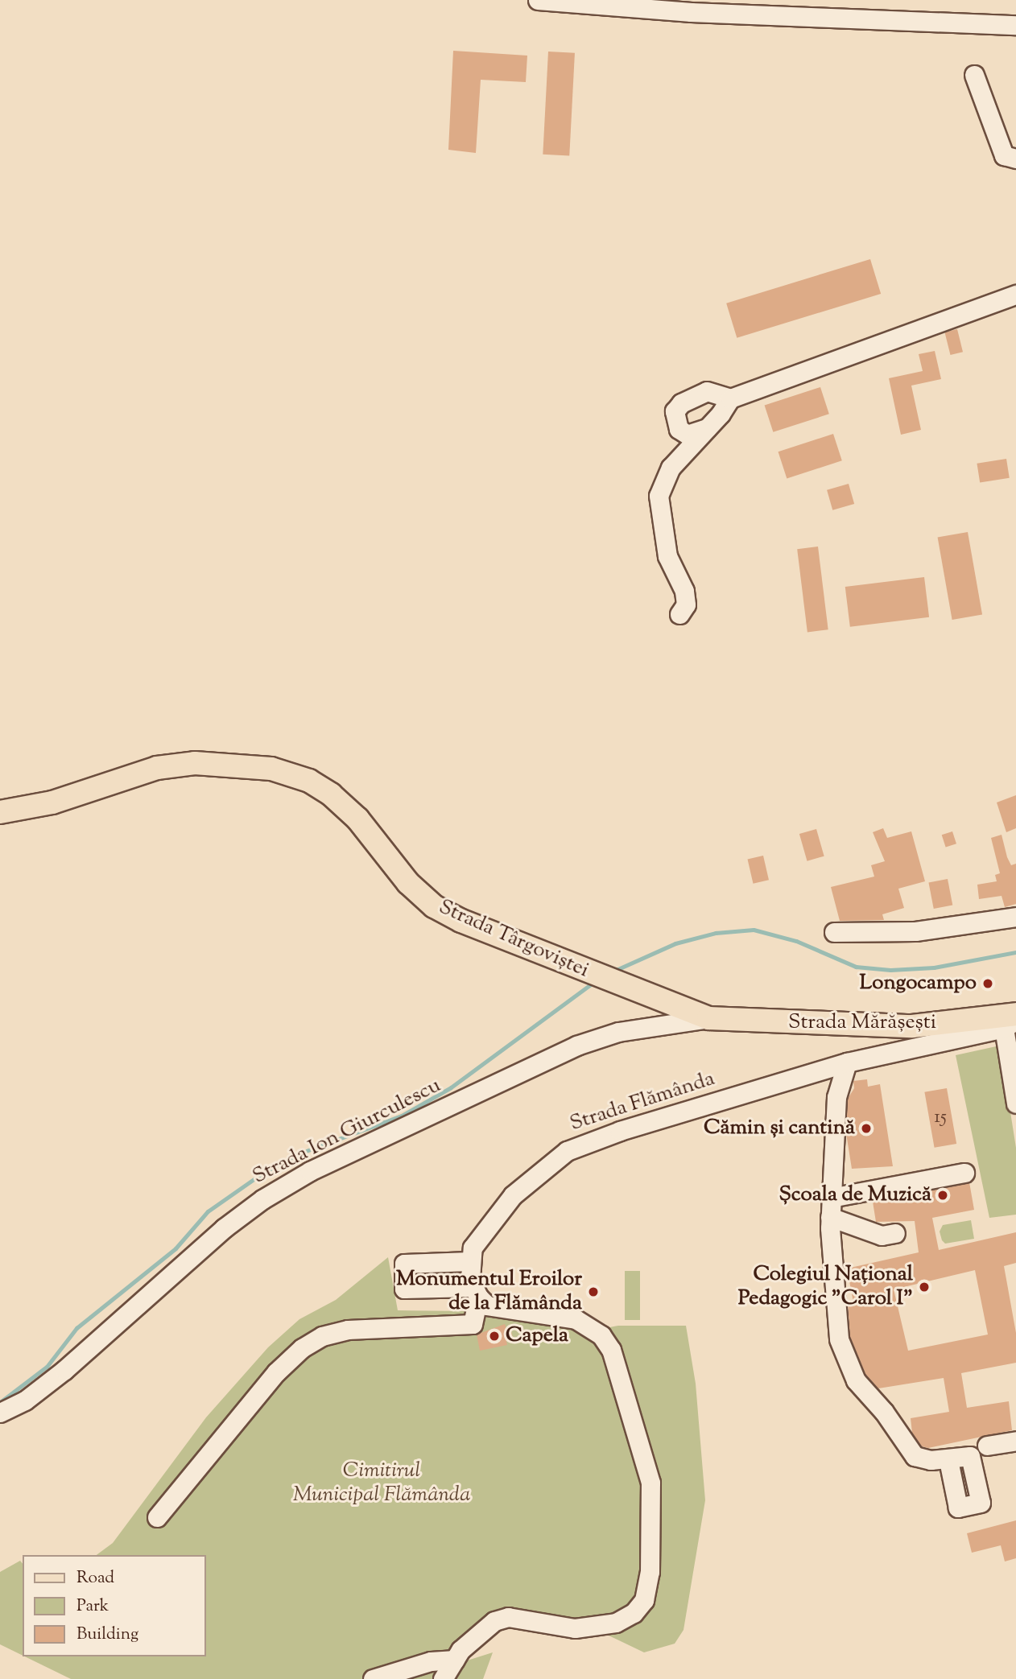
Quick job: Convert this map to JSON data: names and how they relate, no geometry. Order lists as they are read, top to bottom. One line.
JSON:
{"streets":{"main road":["Strada Târgoviștei","Strada Mărășești"],"street":["Strada Flămânda","Strada Ion Giurculescu"]},"crossings":[["Strada Târgoviștei","Strada Mărășești"],["Strada Târgoviștei","Strada Ion Giurculescu"],["Strada Mărășești","Strada Flămânda"],["Strada Mărășești","Strada Ion Giurculescu"]],"parks":["Cimitirul Municipal Flămânda"],"places":["Longocampo","Cămin și cantină","Şcoala de Muzică","Colegiul Național Pedagogic ”Carol I”","Monumentul Eroilor de la Flămânda","Capela"],"house_numbers":["15"],"legend":["Road","Park","Building"]}
